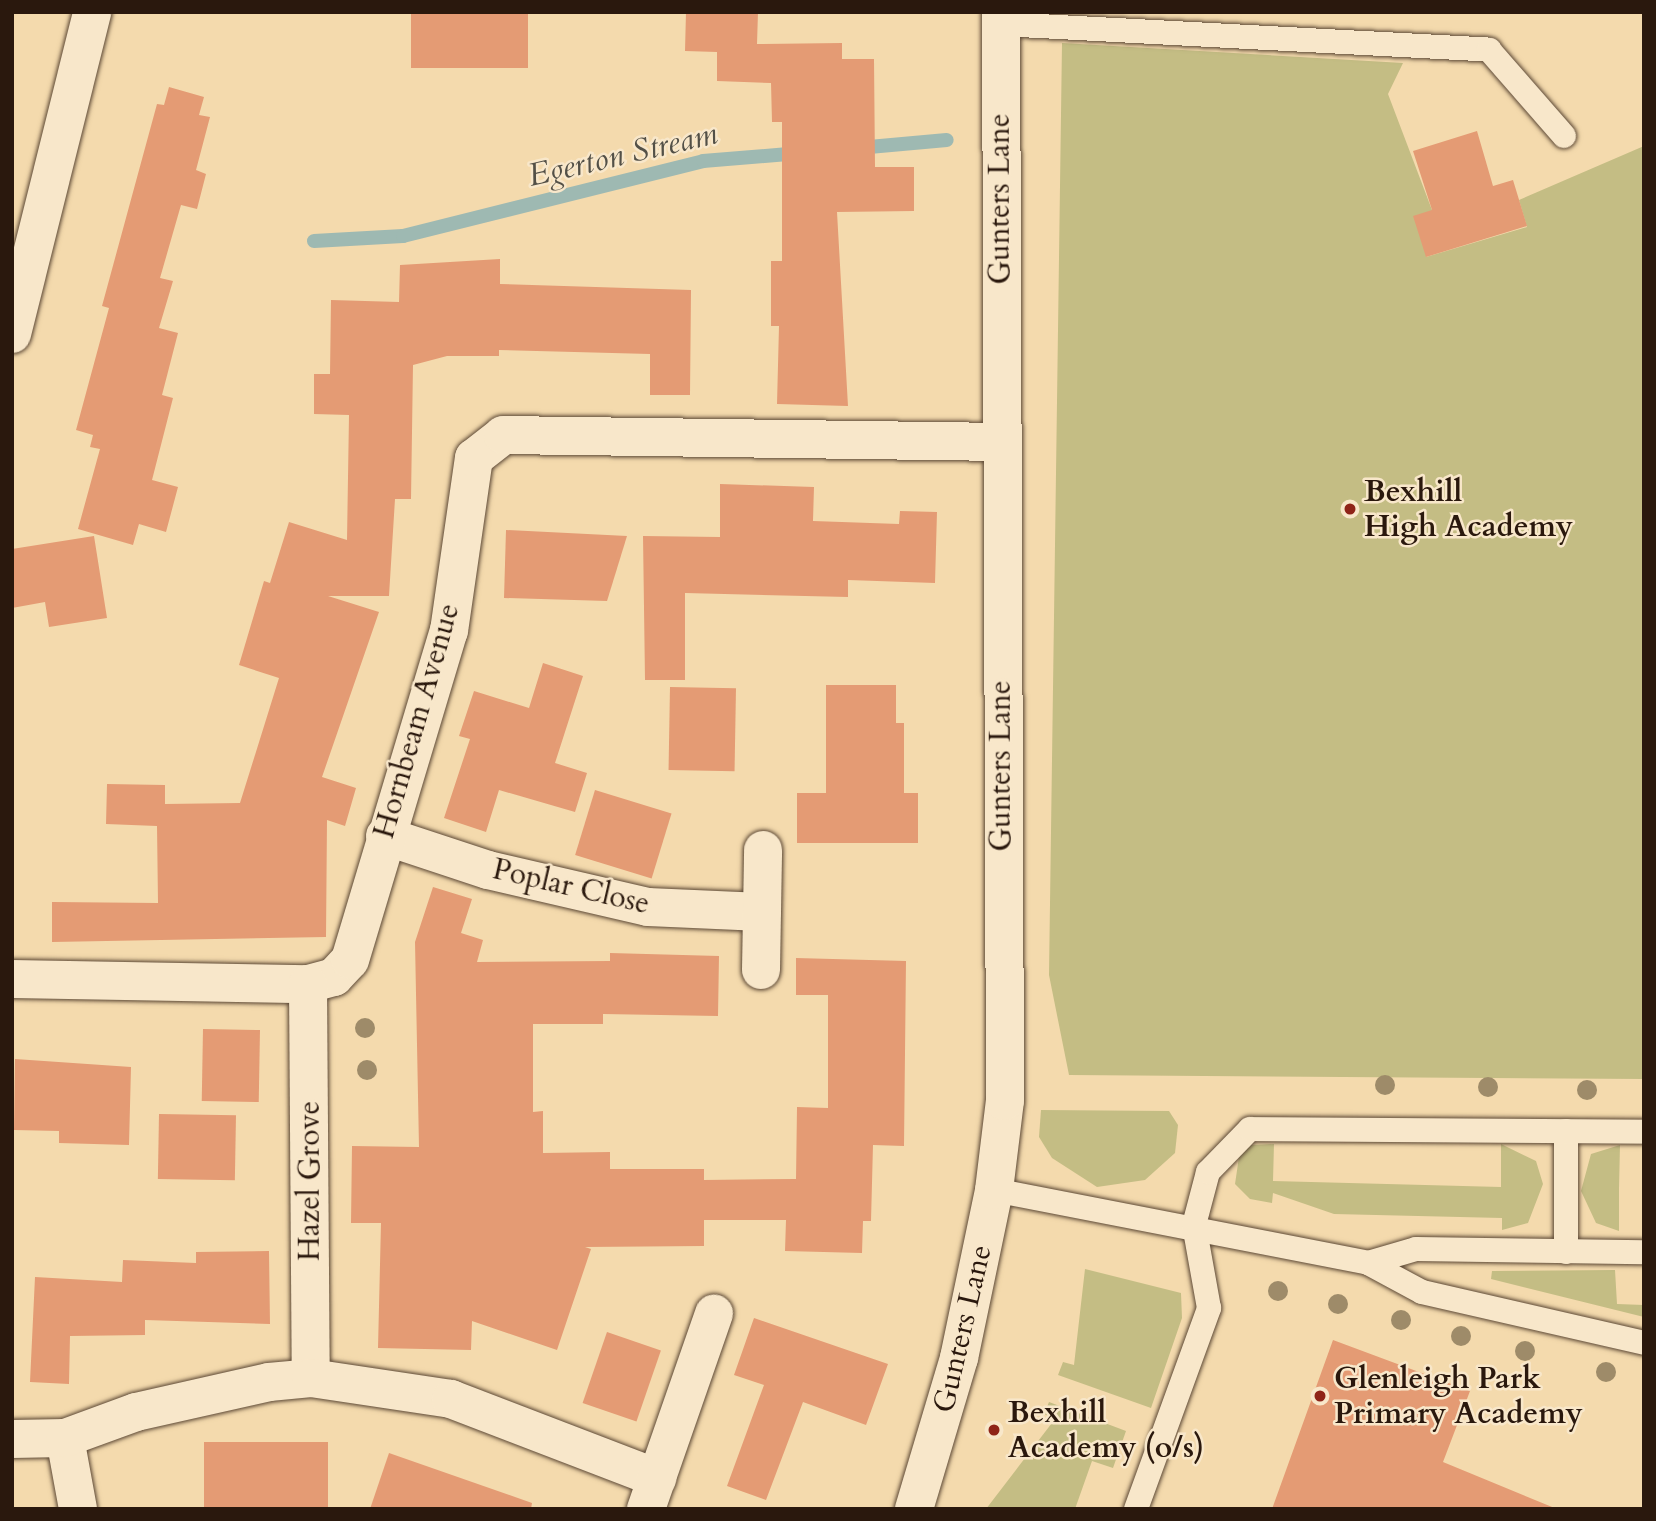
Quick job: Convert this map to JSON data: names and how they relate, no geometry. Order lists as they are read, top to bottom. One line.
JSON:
{"streets":{"street":["Gunters Lane","Hornbeam Avenue","Poplar Close","Hazel Grove"]},"crossings":[["Gunters Lane","Hornbeam Avenue"],["Hornbeam Avenue","Poplar Close"],["Hornbeam Avenue","Hazel Grove"]],"water":["Egerton Stream"],"places":["Bexhill High Academy","Glenleigh Park Primary Academy","Bexhill Academy (o/s)"]}
